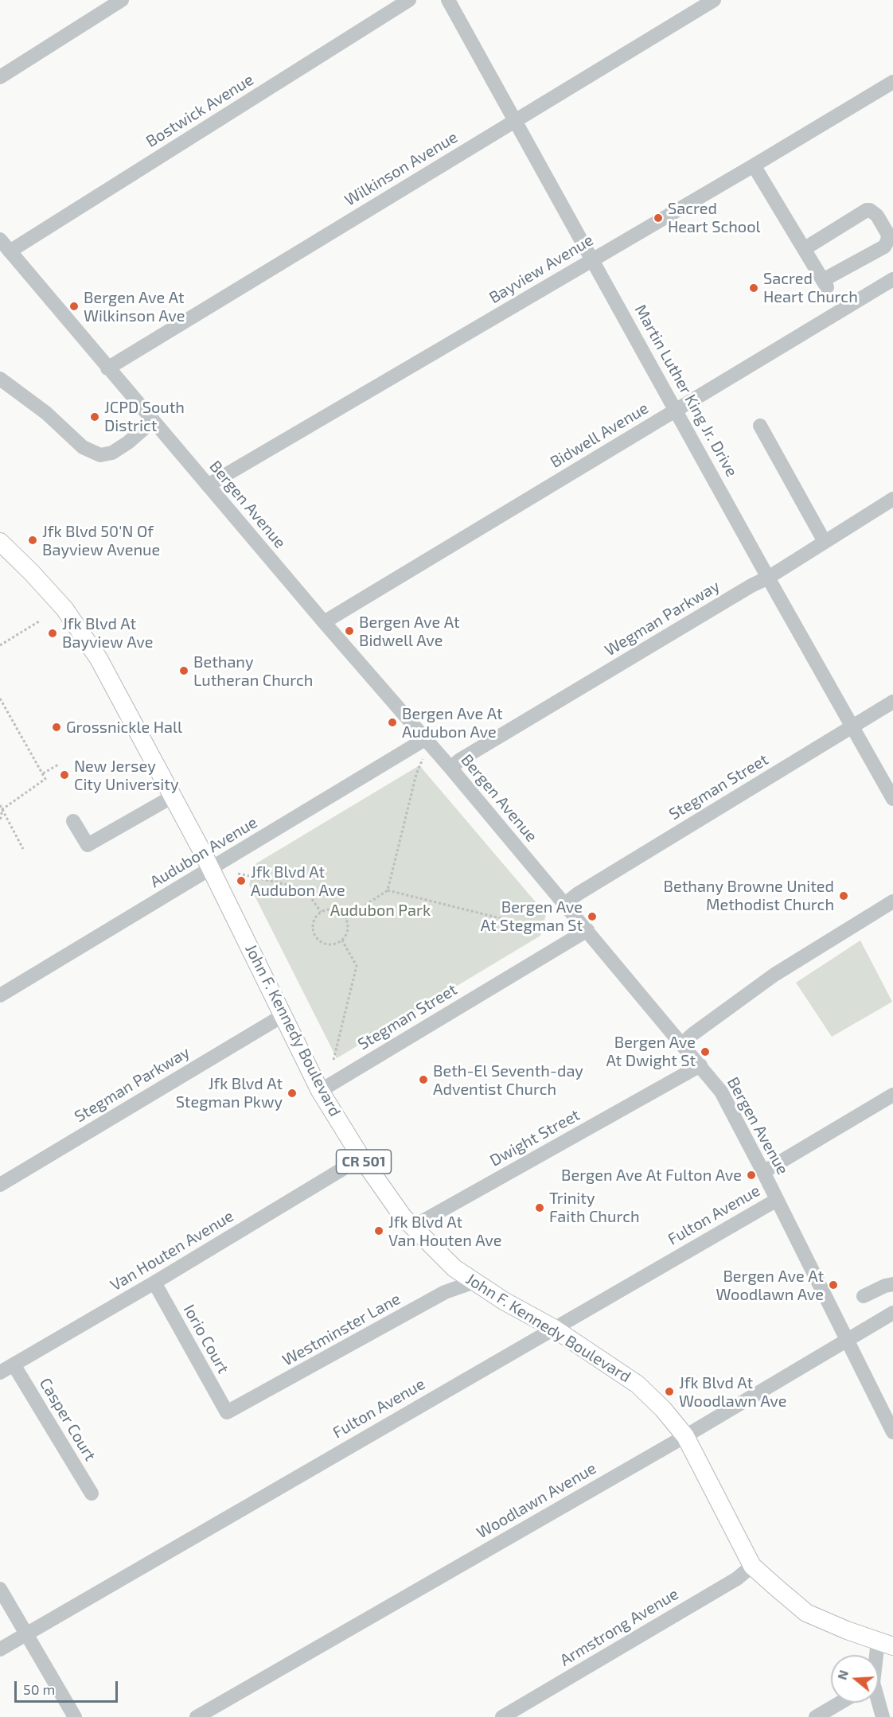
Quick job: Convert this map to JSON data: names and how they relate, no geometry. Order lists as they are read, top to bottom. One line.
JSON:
{"streets":{"main road":["John F. Kennedy Boulevard","CR 501"],"street":["Bostwick Avenue","Wilkinson Avenue","Bayview Avenue","Martin Luther King Jr. Drive","Bidwell Avenue","Bergen Avenue","Wegman Parkway","Stegman Street","Audubon Avenue","Stegman Parkway","Dwight Street","Fulton Avenue","Van Houten Avenue","Westminster Lane","Iorio Court","Casper Court","Woodlawn Avenue","Armstrong Avenue"]},"crossings":[["Bostwick Avenue","Bergen Avenue"],["Wilkinson Avenue","Martin Luther King Jr. Drive"],["Wilkinson Avenue","Bergen Avenue"],["Bayview Avenue","Martin Luther King Jr. Drive"],["Bayview Avenue","Bergen Avenue"],["Martin Luther King Jr. Drive","Bidwell Avenue"],["Martin Luther King Jr. Drive","Wegman Parkway"],["Martin Luther King Jr. Drive","Stegman Street"],["Bidwell Avenue","Bergen Avenue"],["Bergen Avenue","Wegman Parkway"],["Bergen Avenue","Stegman Street"],["Bergen Avenue","Audubon Avenue"],["Bergen Avenue","Dwight Street"],["Bergen Avenue","Fulton Avenue"],["Bergen Avenue","Woodlawn Avenue"],["Stegman Street","John F. Kennedy Boulevard"],["Audubon Avenue","John F. Kennedy Boulevard"],["John F. Kennedy Boulevard","Stegman Parkway"],["John F. Kennedy Boulevard","Dwight Street"],["John F. Kennedy Boulevard","Fulton Avenue"],["John F. Kennedy Boulevard","Van Houten Avenue"],["John F. Kennedy Boulevard","Westminster Lane"],["John F. Kennedy Boulevard","Woodlawn Avenue"],["John F. Kennedy Boulevard","Armstrong Avenue"],["Van Houten Avenue","Iorio Court"],["Van Houten Avenue","Casper Court"],["Westminster Lane","Iorio Court"]],"parks":["Audubon Park"],"places":["Sacred Heart School","Sacred Heart Church","Bergen Ave At Wilkinson Ave","JCPD South District","Jfk Blvd 50'N Of Bayview Avenue","Bergen Ave At Bidwell Ave","Jfk Blvd At Bayview Ave","Bethany Lutheran Church","Bergen Ave At Audubon Ave","Grossnickle Hall","New Jersey City University","Jfk Blvd At Audubon Ave","Bethany Browne United Methodist Church","Bergen Ave At Stegman St","Bergen Ave At Dwight St","Beth-El Seventh-day Adventist Church","Jfk Blvd At Stegman Pkwy","Bergen Ave At Fulton Ave","Trinity Faith Church","Jfk Blvd At Van Houten Ave","Bergen Ave At Woodlawn Ave","Jfk Blvd At Woodlawn Ave"],"scale_bar":"50 m","north":"left"}
